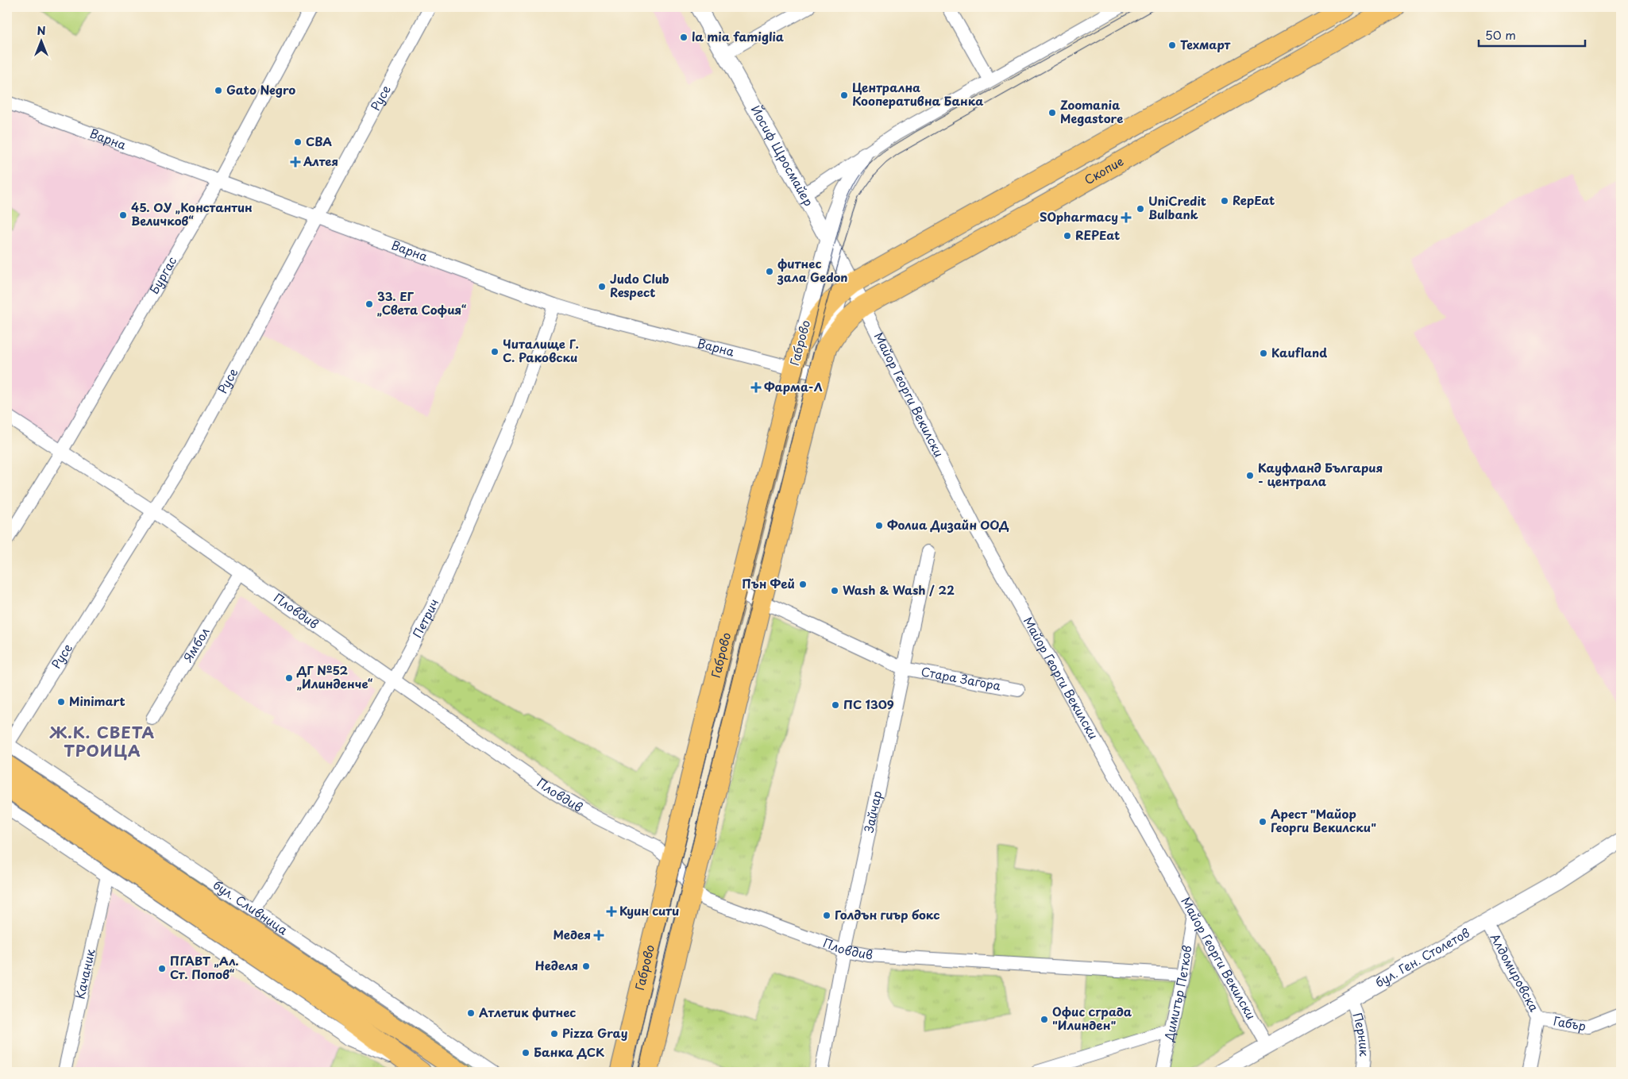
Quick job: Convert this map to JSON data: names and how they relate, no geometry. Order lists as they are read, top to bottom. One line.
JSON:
{"streets":{"main road":["Скопие","Габрово","бул. Сливница"],"street":["Русе","Варна","Йосиф Щросмайер","Бургас","Майор Георги Векилски","Пловдив","Петрич","Ямбол","Стара Загора","Зайчар","бул. Ген. Столетов","Алдомировска","Качаник","Димитър Петков","Габър","Перник"]},"crossings":[["Русе","Варна"],["Русе","Пловдив"],["Русе","бул. Сливница"],["Варна","Бургас"],["Варна","Габрово"],["Варна","Петрич"],["Йосиф Щросмайер","Скопие"],["Йосиф Щросмайер","Габрово"],["Йосиф Щросмайер","Майор Георги Векилски"],["Скопие","Габрово"],["Скопие","Майор Георги Векилски"],["Бургас","Пловдив"],["Габрово","Пловдив"],["Габрово","Стара Загора"],["Майор Георги Векилски","бул. Ген. Столетов"],["Майор Георги Векилски","Димитър Петков"],["Пловдив","Петрич"],["Пловдив","Ямбол"],["Пловдив","Зайчар"],["Пловдив","Димитър Петков"],["Петрич","бул. Сливница"],["Стара Загора","Зайчар"],["бул. Ген. Столетов","Алдомировска"],["бул. Ген. Столетов","Перник"],["Алдомировска","Габър"]],"districts":["Ж.К. СВЕТА ТРОИЦА"],"places":{"other":["la mia famiglia","Техмарт","Gato Negro","Централна Кооперативна Банка","Zoomania Megastore","CBA","RepEat","UniCredit Bulbank","45. ОУ „Константин Величков“","REPEat","фитнес зала Gedon","Judo Club Respect","33. ЕГ „Света София“","Читалище Г. С. Раковски","Kaufland","Кауфланд България - централа","Фолиа Дизайн ООД","Пън Фей","Wash & Wash / 22","ДГ №52 „Илинденче“","Minimart","ПС 1309","Арест \"Майор Георги Векилски\"","Голдън гиър бокс","Неделя","ПГАВТ „Ал. Ст. Попов“","Атлетик фитнес","Офис сграда \"Илинден\"","Pizza Gray","Банка ДСК"],"health":["Алтея","SOpharmacy","Фарма-Л","Куин сити","Медея"]},"scale_bar":"50 m","north":"top"}
